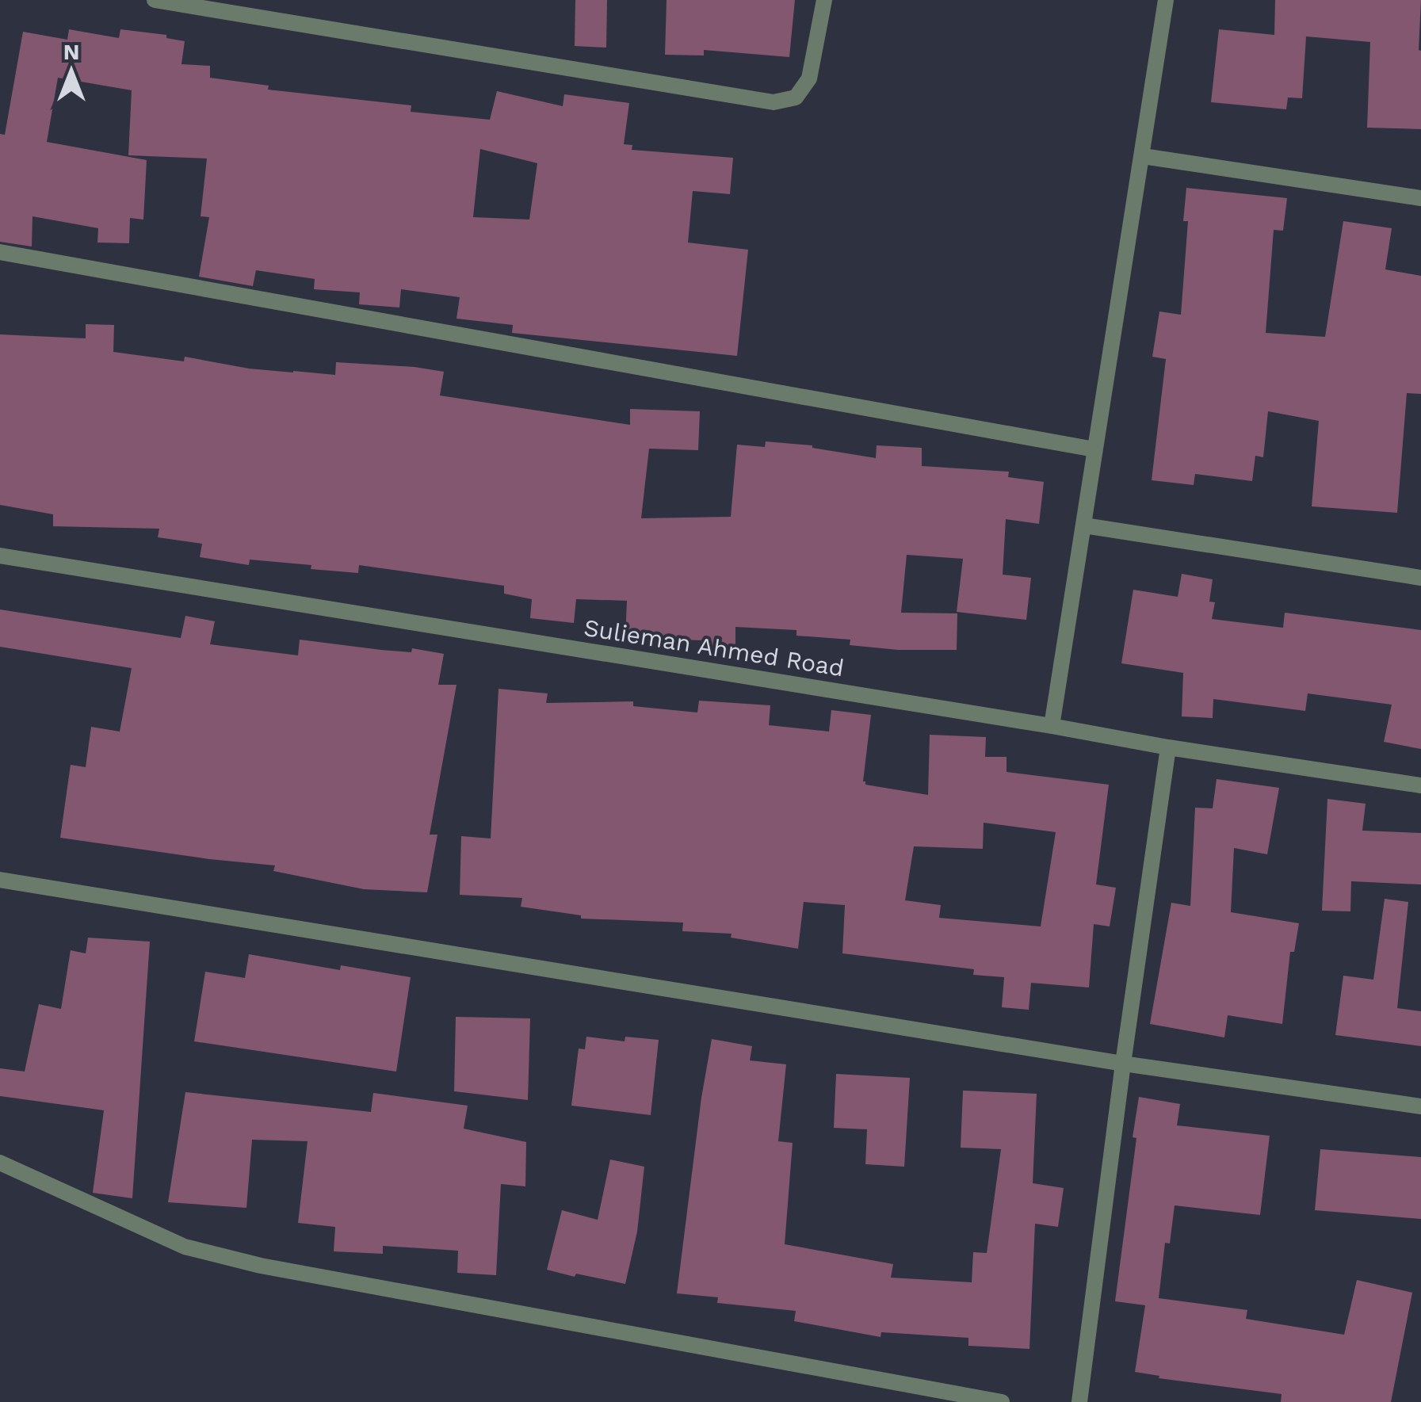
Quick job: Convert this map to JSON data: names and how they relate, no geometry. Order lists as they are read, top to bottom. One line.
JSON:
{"streets":{"street":["Sulieman Ahmed Road"]},"north":"top"}
